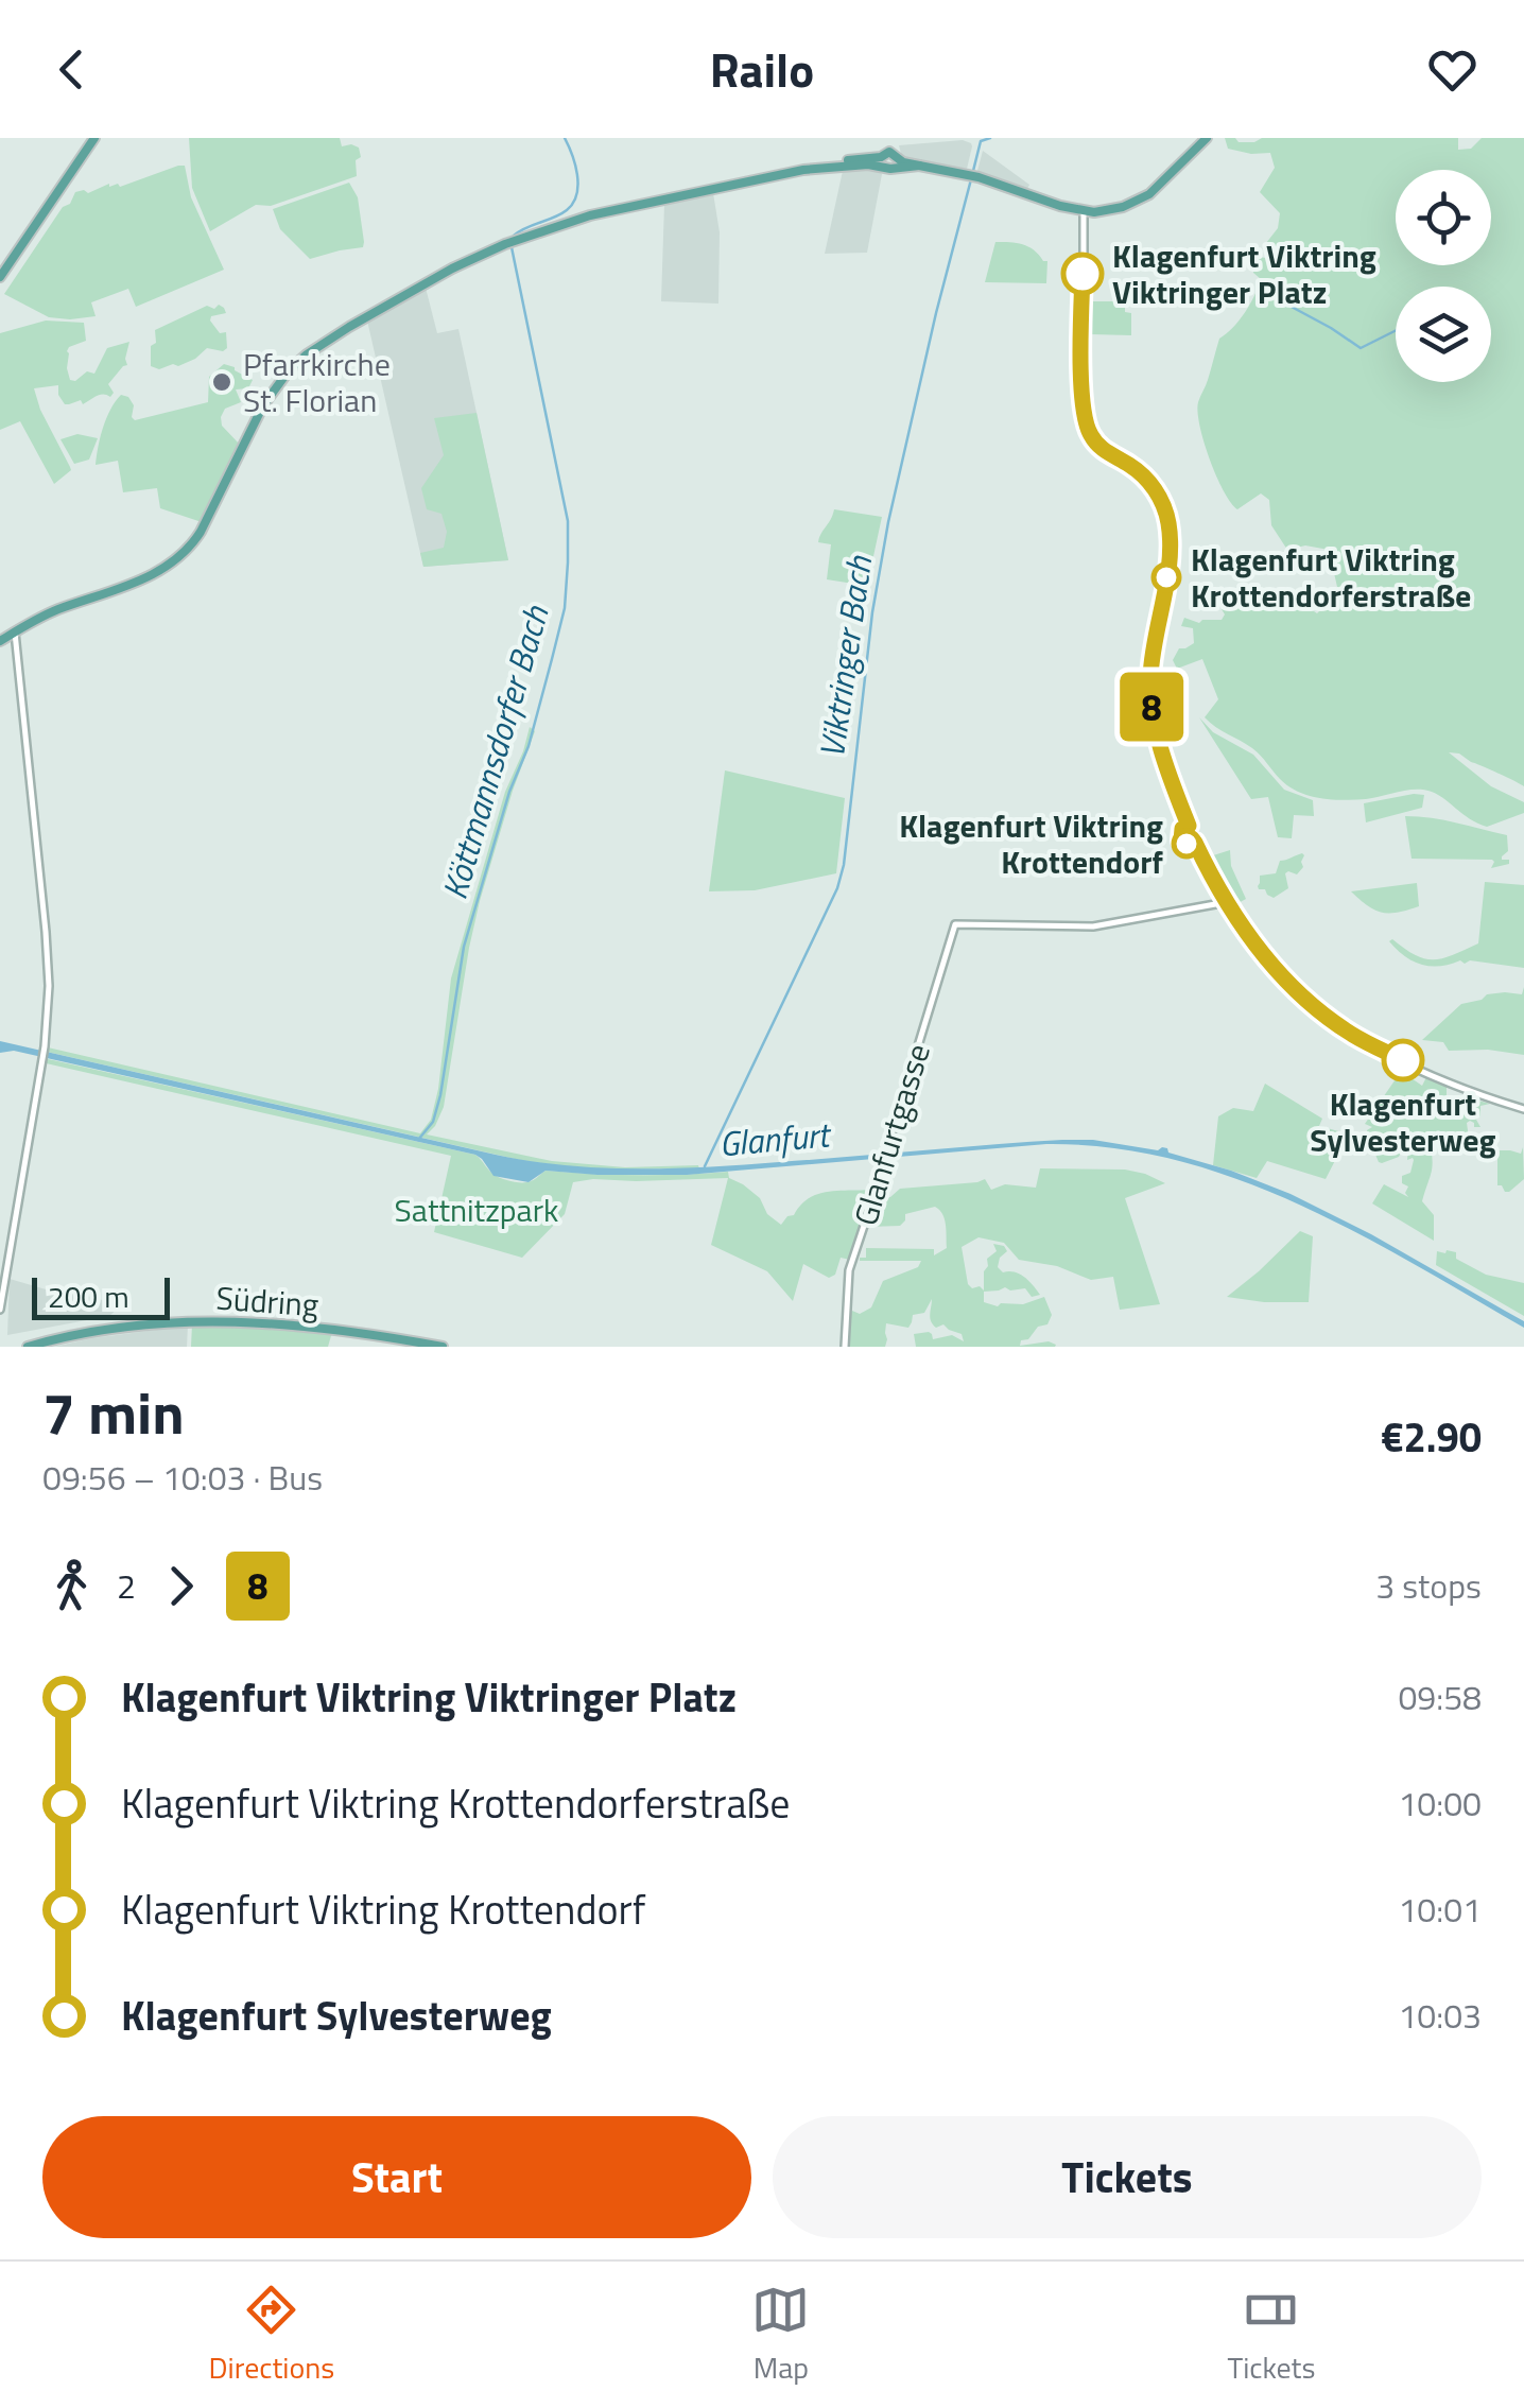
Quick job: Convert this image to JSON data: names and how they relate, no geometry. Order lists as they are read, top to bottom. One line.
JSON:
{"streets":{"main road":["Südring"],"street":["Glanfurtgasse"]},"water":["Viktringer Bach","Köttmannsdorfer Bach","Glanfurt"],"parks":["Sattnitzpark"],"places":["Klagenfurt Viktring Viktringer Platz","Pfarrkirche St. Florian","Klagenfurt Viktring Krottendorferstraße","Klagenfurt Viktring Krottendorf","Klagenfurt Sylvesterweg"],"lines":["bus line 8"],"scale_bar":"200 m","page":{"header":"Railo","on_map":"8","scale":"200 m","heading":["7 min","09:56 – 10:03 · Bus","€2.90"],"legs":["2","8","3 stops"],"list":[{"name":"Klagenfurt Viktring Viktringer Platz","value":"09:58"},{"name":"Klagenfurt Viktring Krottendorferstraße","value":"10:00"},{"name":"Klagenfurt Viktring Krottendorf","value":"10:01"},{"name":"Klagenfurt Sylvesterweg","value":"10:03"}],"buttons":["Start","Tickets"],"tabs":["Directions","Map","Tickets"]}}
